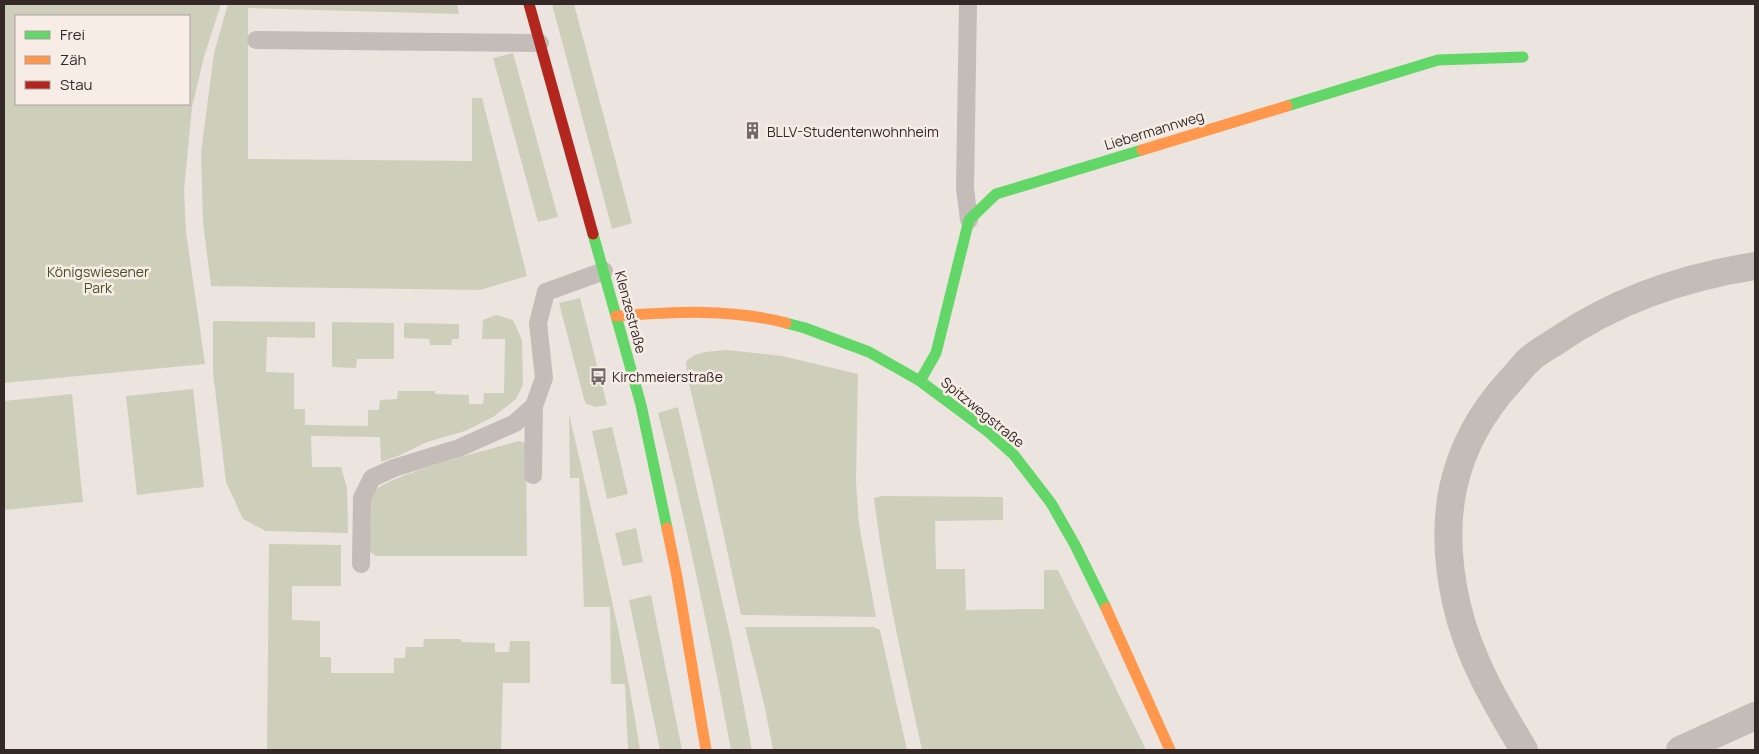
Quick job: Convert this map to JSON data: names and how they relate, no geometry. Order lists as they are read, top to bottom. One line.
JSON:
{"streets":{"street":["Liebermannweg","Klenzestraße","Spitzwegstraße"]},"crossings":[["Klenzestraße","Spitzwegstraße"]],"parks":["Königswiesener Park"],"places":{"building":["BLLV-Studentenwohnheim"],"bus stop":["Kirchmeierstraße"]},"legend":["Frei","Zäh","Stau"]}
